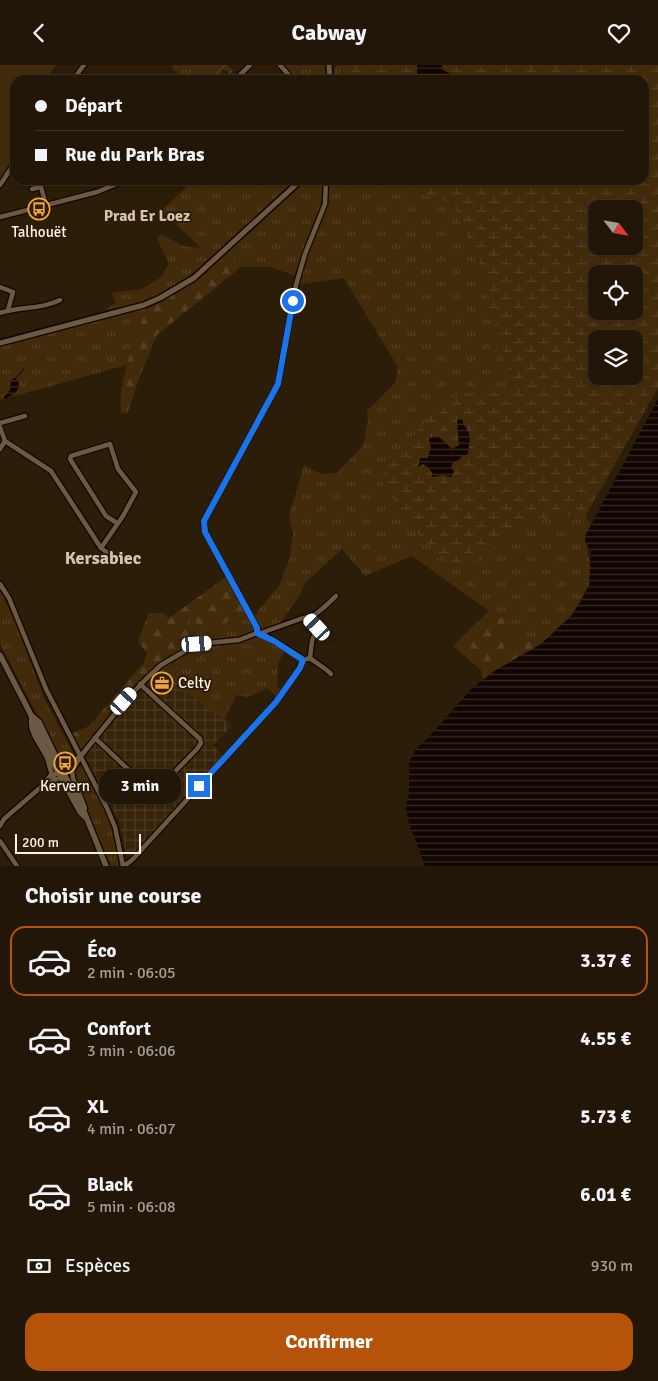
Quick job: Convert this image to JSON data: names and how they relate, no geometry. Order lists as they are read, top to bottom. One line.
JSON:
{"districts":["Prad Er Loez","Kersabiec"],"places":{"bus stop":["Talhouët","Kervern"],"office":["Celty"]},"scale_bar":"200 m","north":"bottom right","page":{"header":"Cabway","banner":["Départ","Rue du Park Bras"],"bubble":"3 min","scale":"200 m","heading":"Choisir une course","list":[{"name":"Éco","note":"2 min · 06:05","value":"3.37 €"},{"name":"Confort","note":"3 min · 06:06","value":"4.55 €"},{"name":"XL","note":"4 min · 06:07","value":"5.73 €"},{"name":"Black","note":"5 min · 06:08","value":"6.01 €"}],"pay":["Espèces","930 m"],"buttons":"Confirmer"}}
